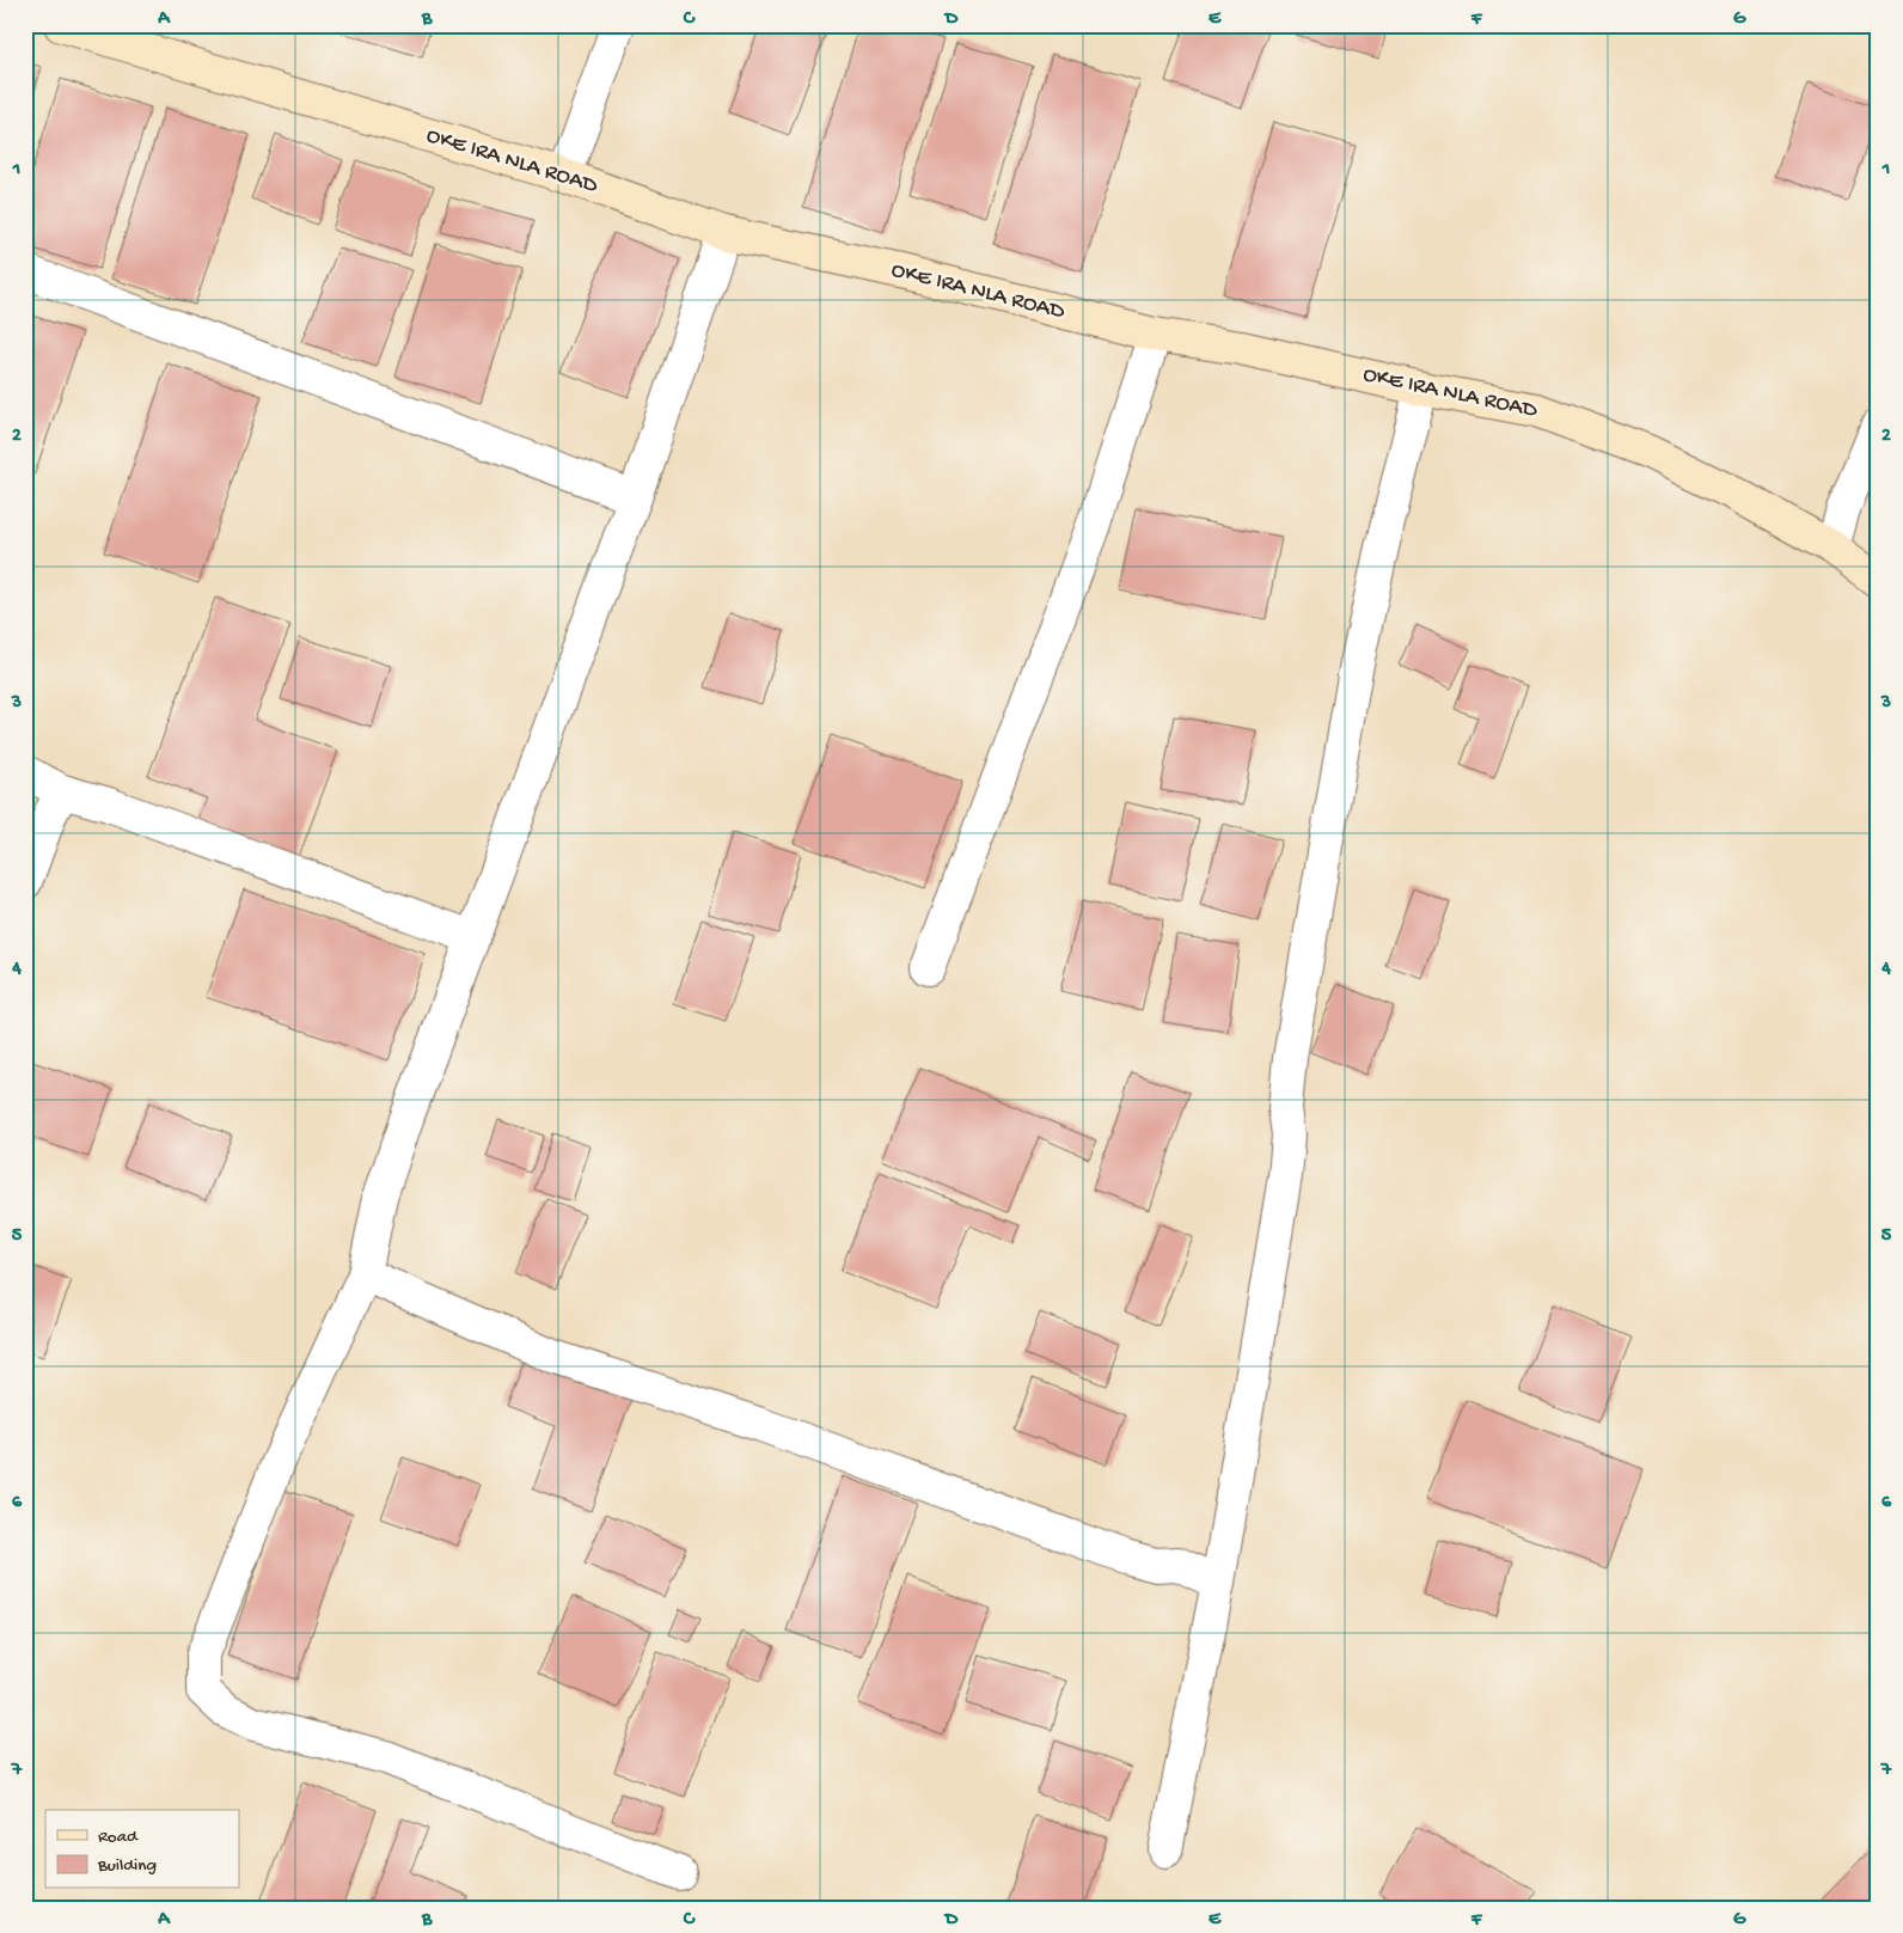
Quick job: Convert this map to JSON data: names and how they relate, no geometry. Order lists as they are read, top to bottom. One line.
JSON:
{"streets":{"street":["OKE IRA NLA ROAD"]},"legend":["Road","Building"],"grid":{"columns":["A","B","C","D","E","F","G"],"rows":["1","2","3","4","5","6","7"]}}
